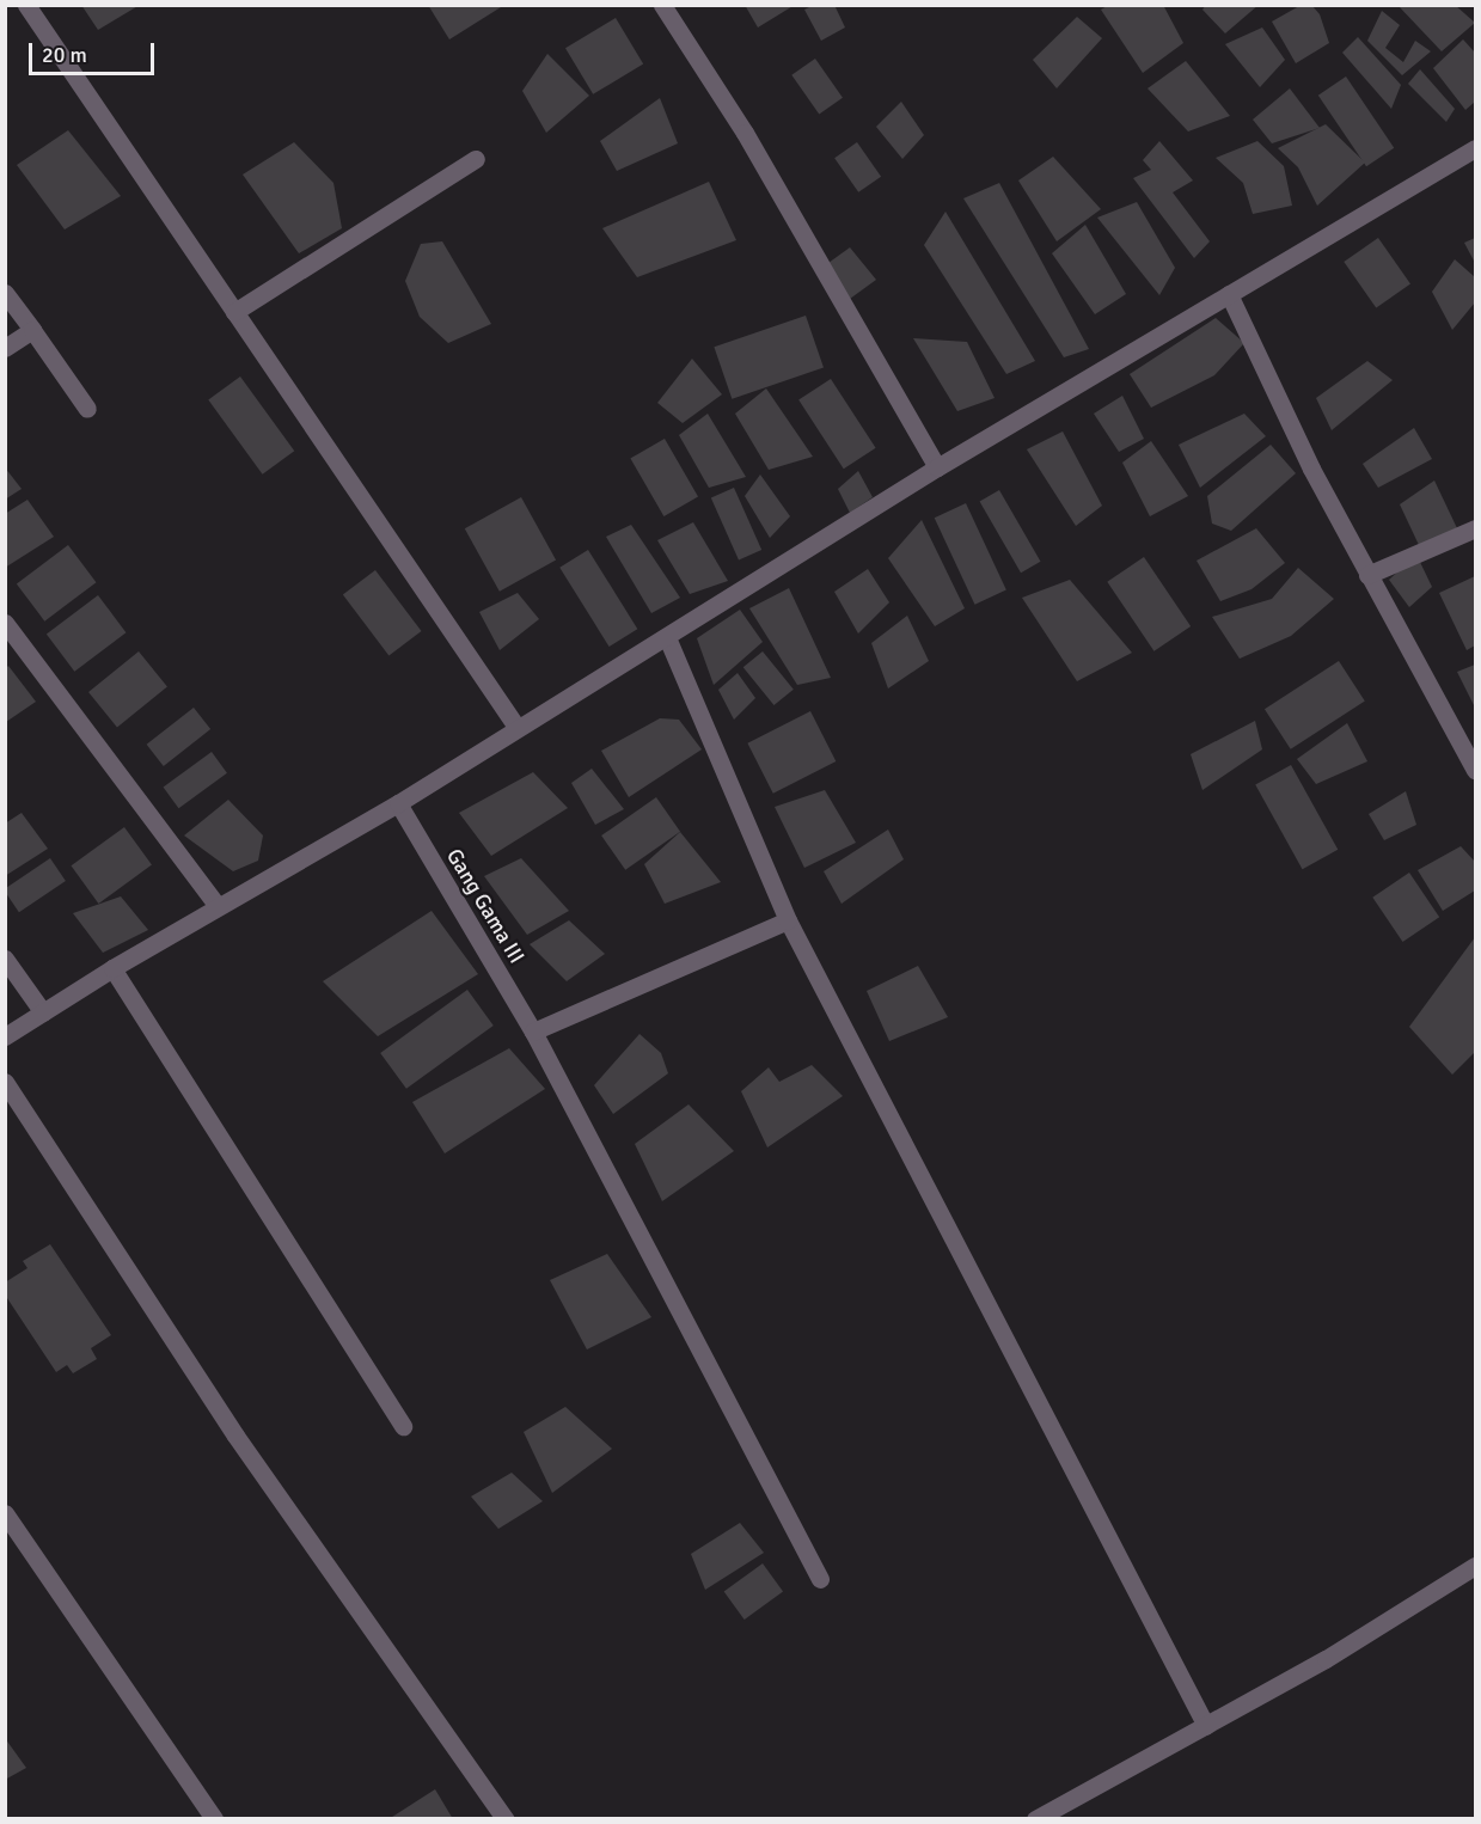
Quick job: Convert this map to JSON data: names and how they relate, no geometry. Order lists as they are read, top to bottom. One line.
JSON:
{"streets":{"street":["Gang Gama III"]},"scale_bar":"20 m"}
